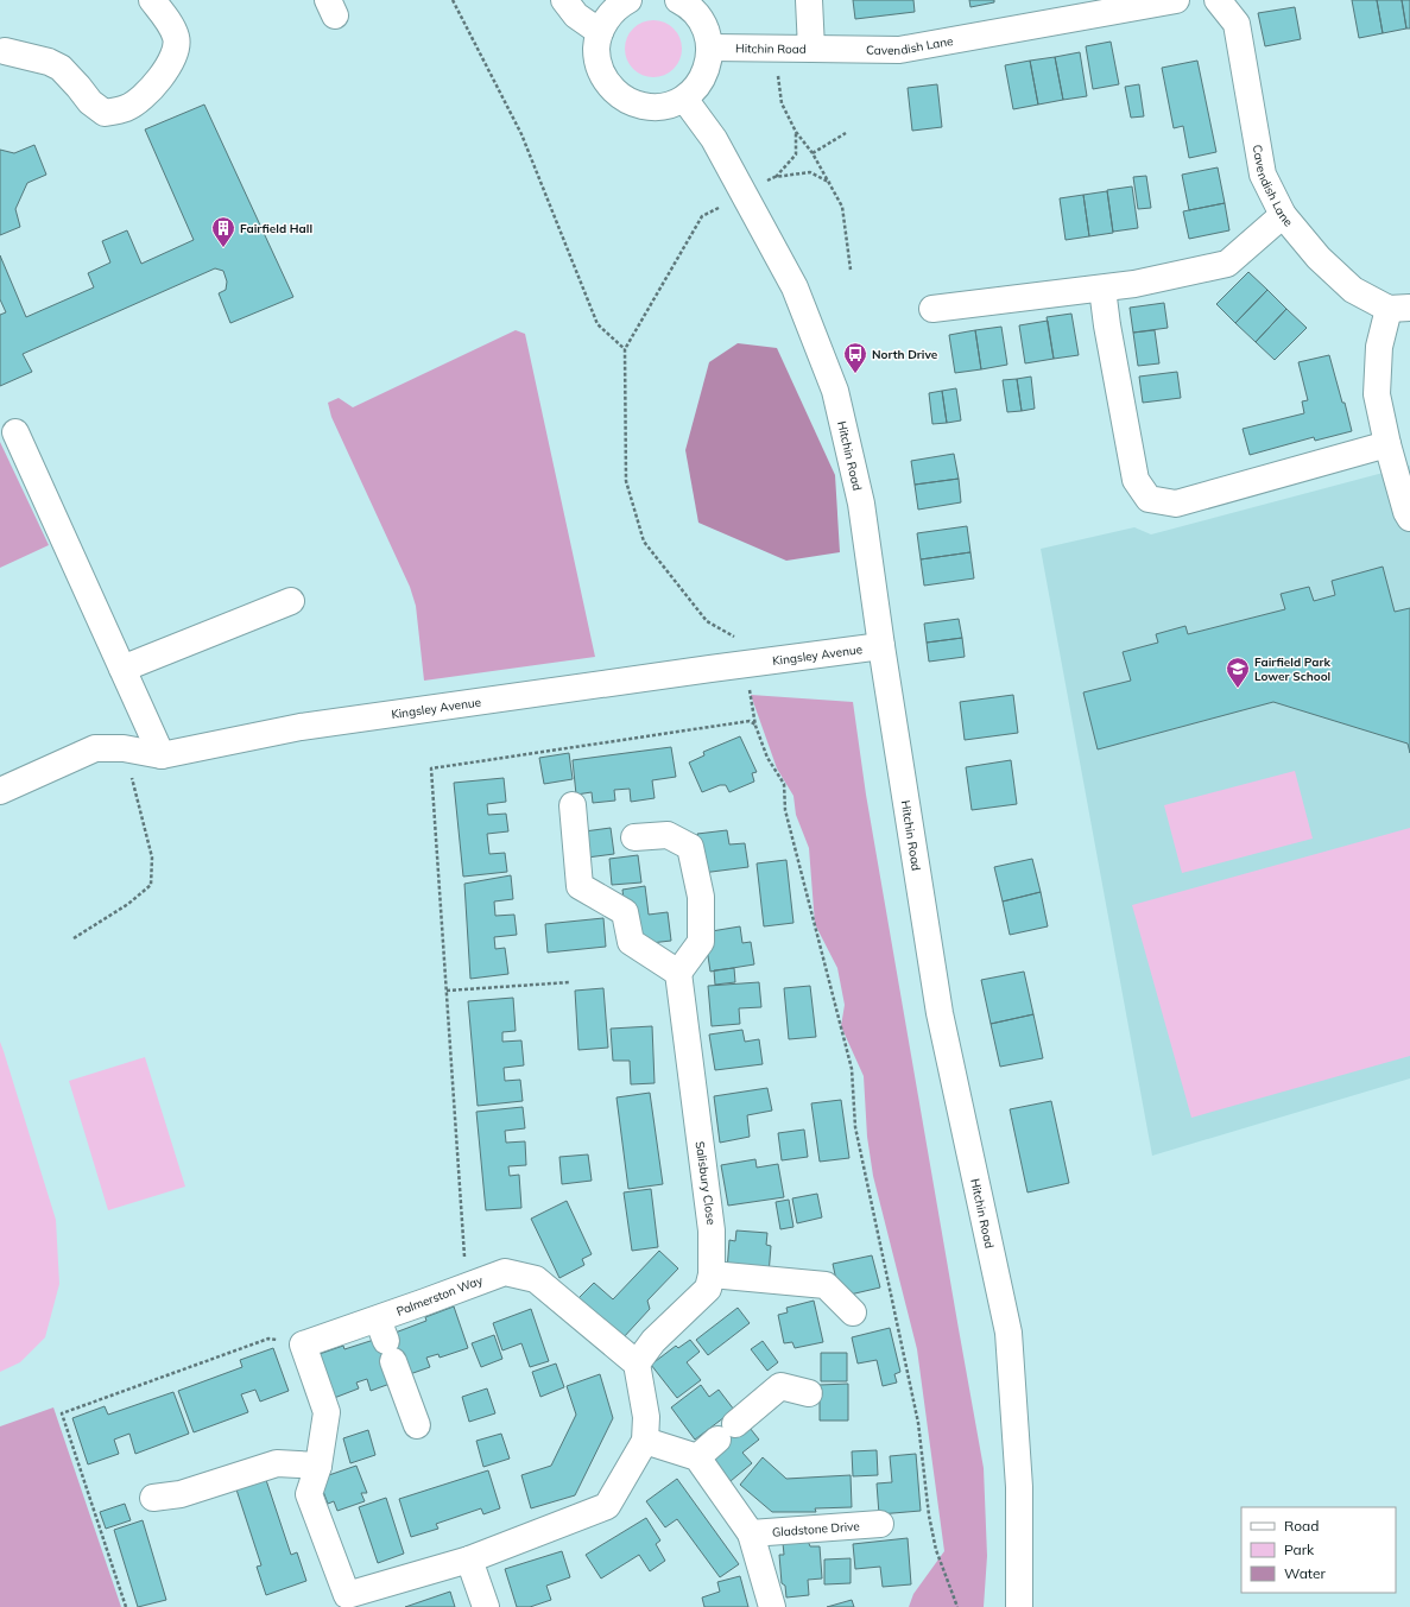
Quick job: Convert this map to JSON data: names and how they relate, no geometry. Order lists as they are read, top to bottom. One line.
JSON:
{"streets":{"street":["Cavendish Lane","Hitchin Road","Kingsley Avenue","Salisbury Close","Palmerston Way","Gladstone Drive"]},"crossings":[["Cavendish Lane","Hitchin Road"],["Hitchin Road","Kingsley Avenue"],["Salisbury Close","Palmerston Way"]],"places":{"building":["Fairfield Hall"],"bus stop":["North Drive"],"school or university":["Fairfield Park Lower School"]},"legend":["Road","Park","Water"]}
